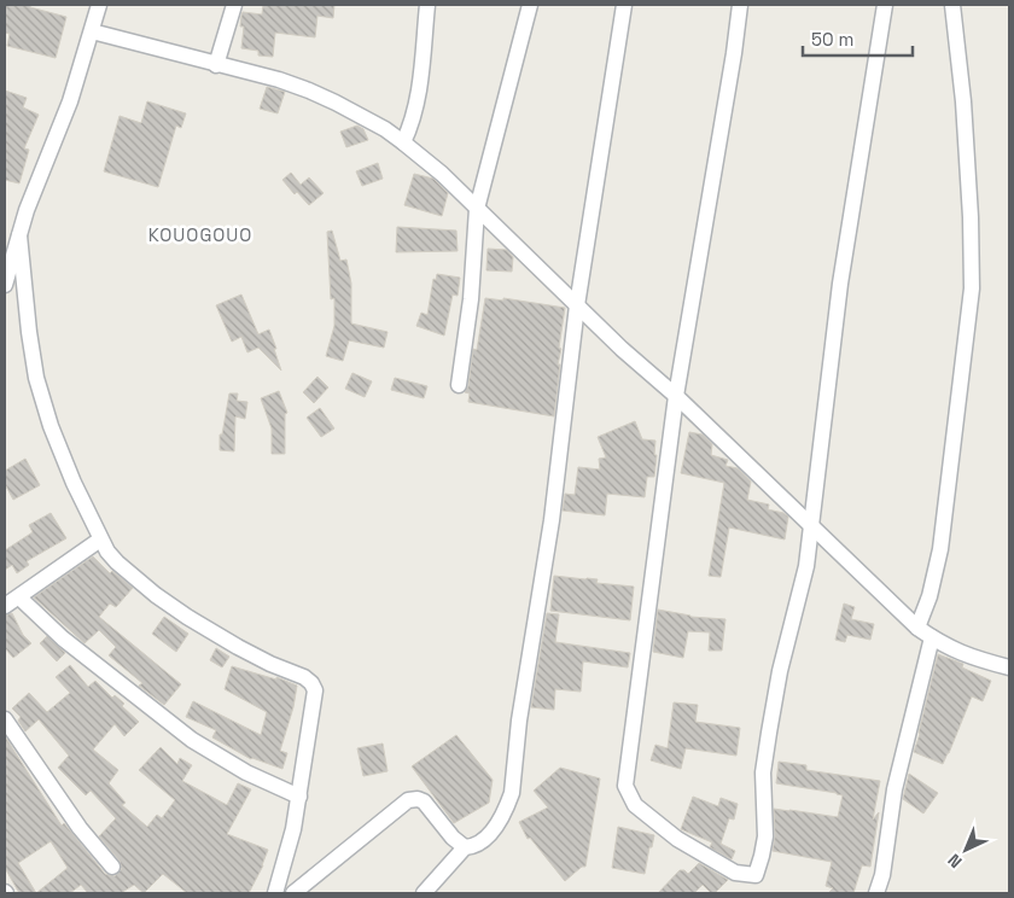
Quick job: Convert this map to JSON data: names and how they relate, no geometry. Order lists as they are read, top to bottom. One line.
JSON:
{"districts":["KOUOGOUO"],"scale_bar":"50 m","north":"bottom left"}
